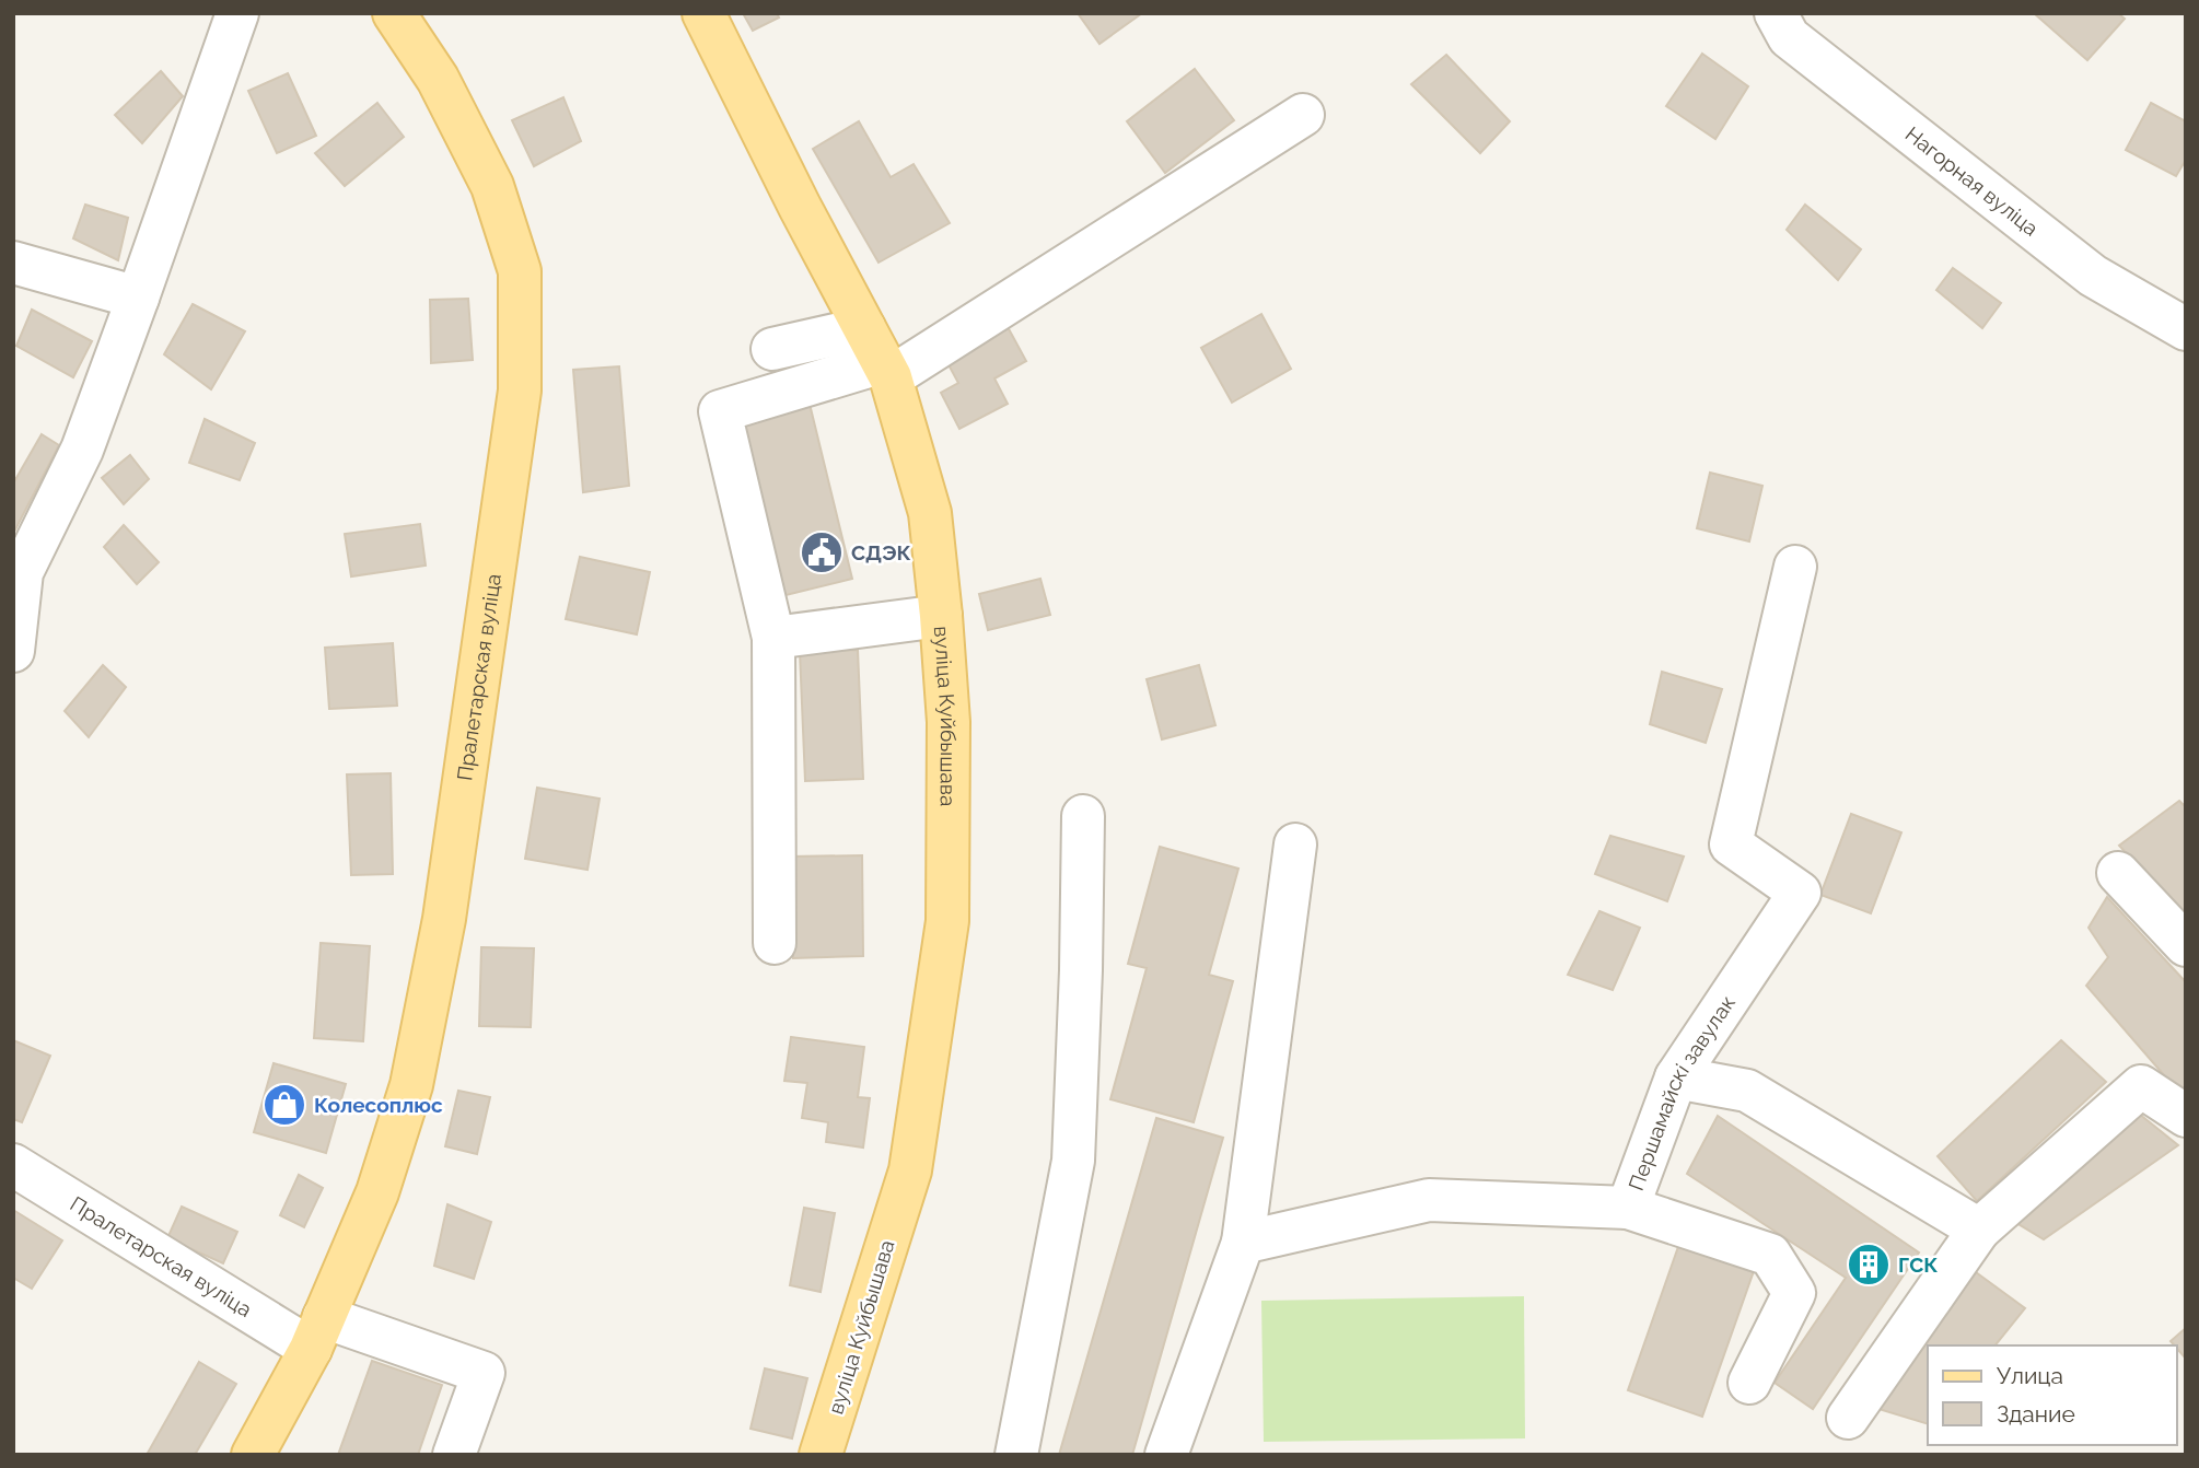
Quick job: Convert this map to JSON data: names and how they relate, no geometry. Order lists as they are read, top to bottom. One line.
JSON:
{"streets":{"main road":["Пралетарская вуліца","вуліца Куйбышава"],"street":["Нагорная вуліца","Першамайскі завулак"]},"places":{"public building":["СДЭК"],"shop":["Колесоплюс"],"building":["ГСК"]},"legend":["Улица","Здание"]}
